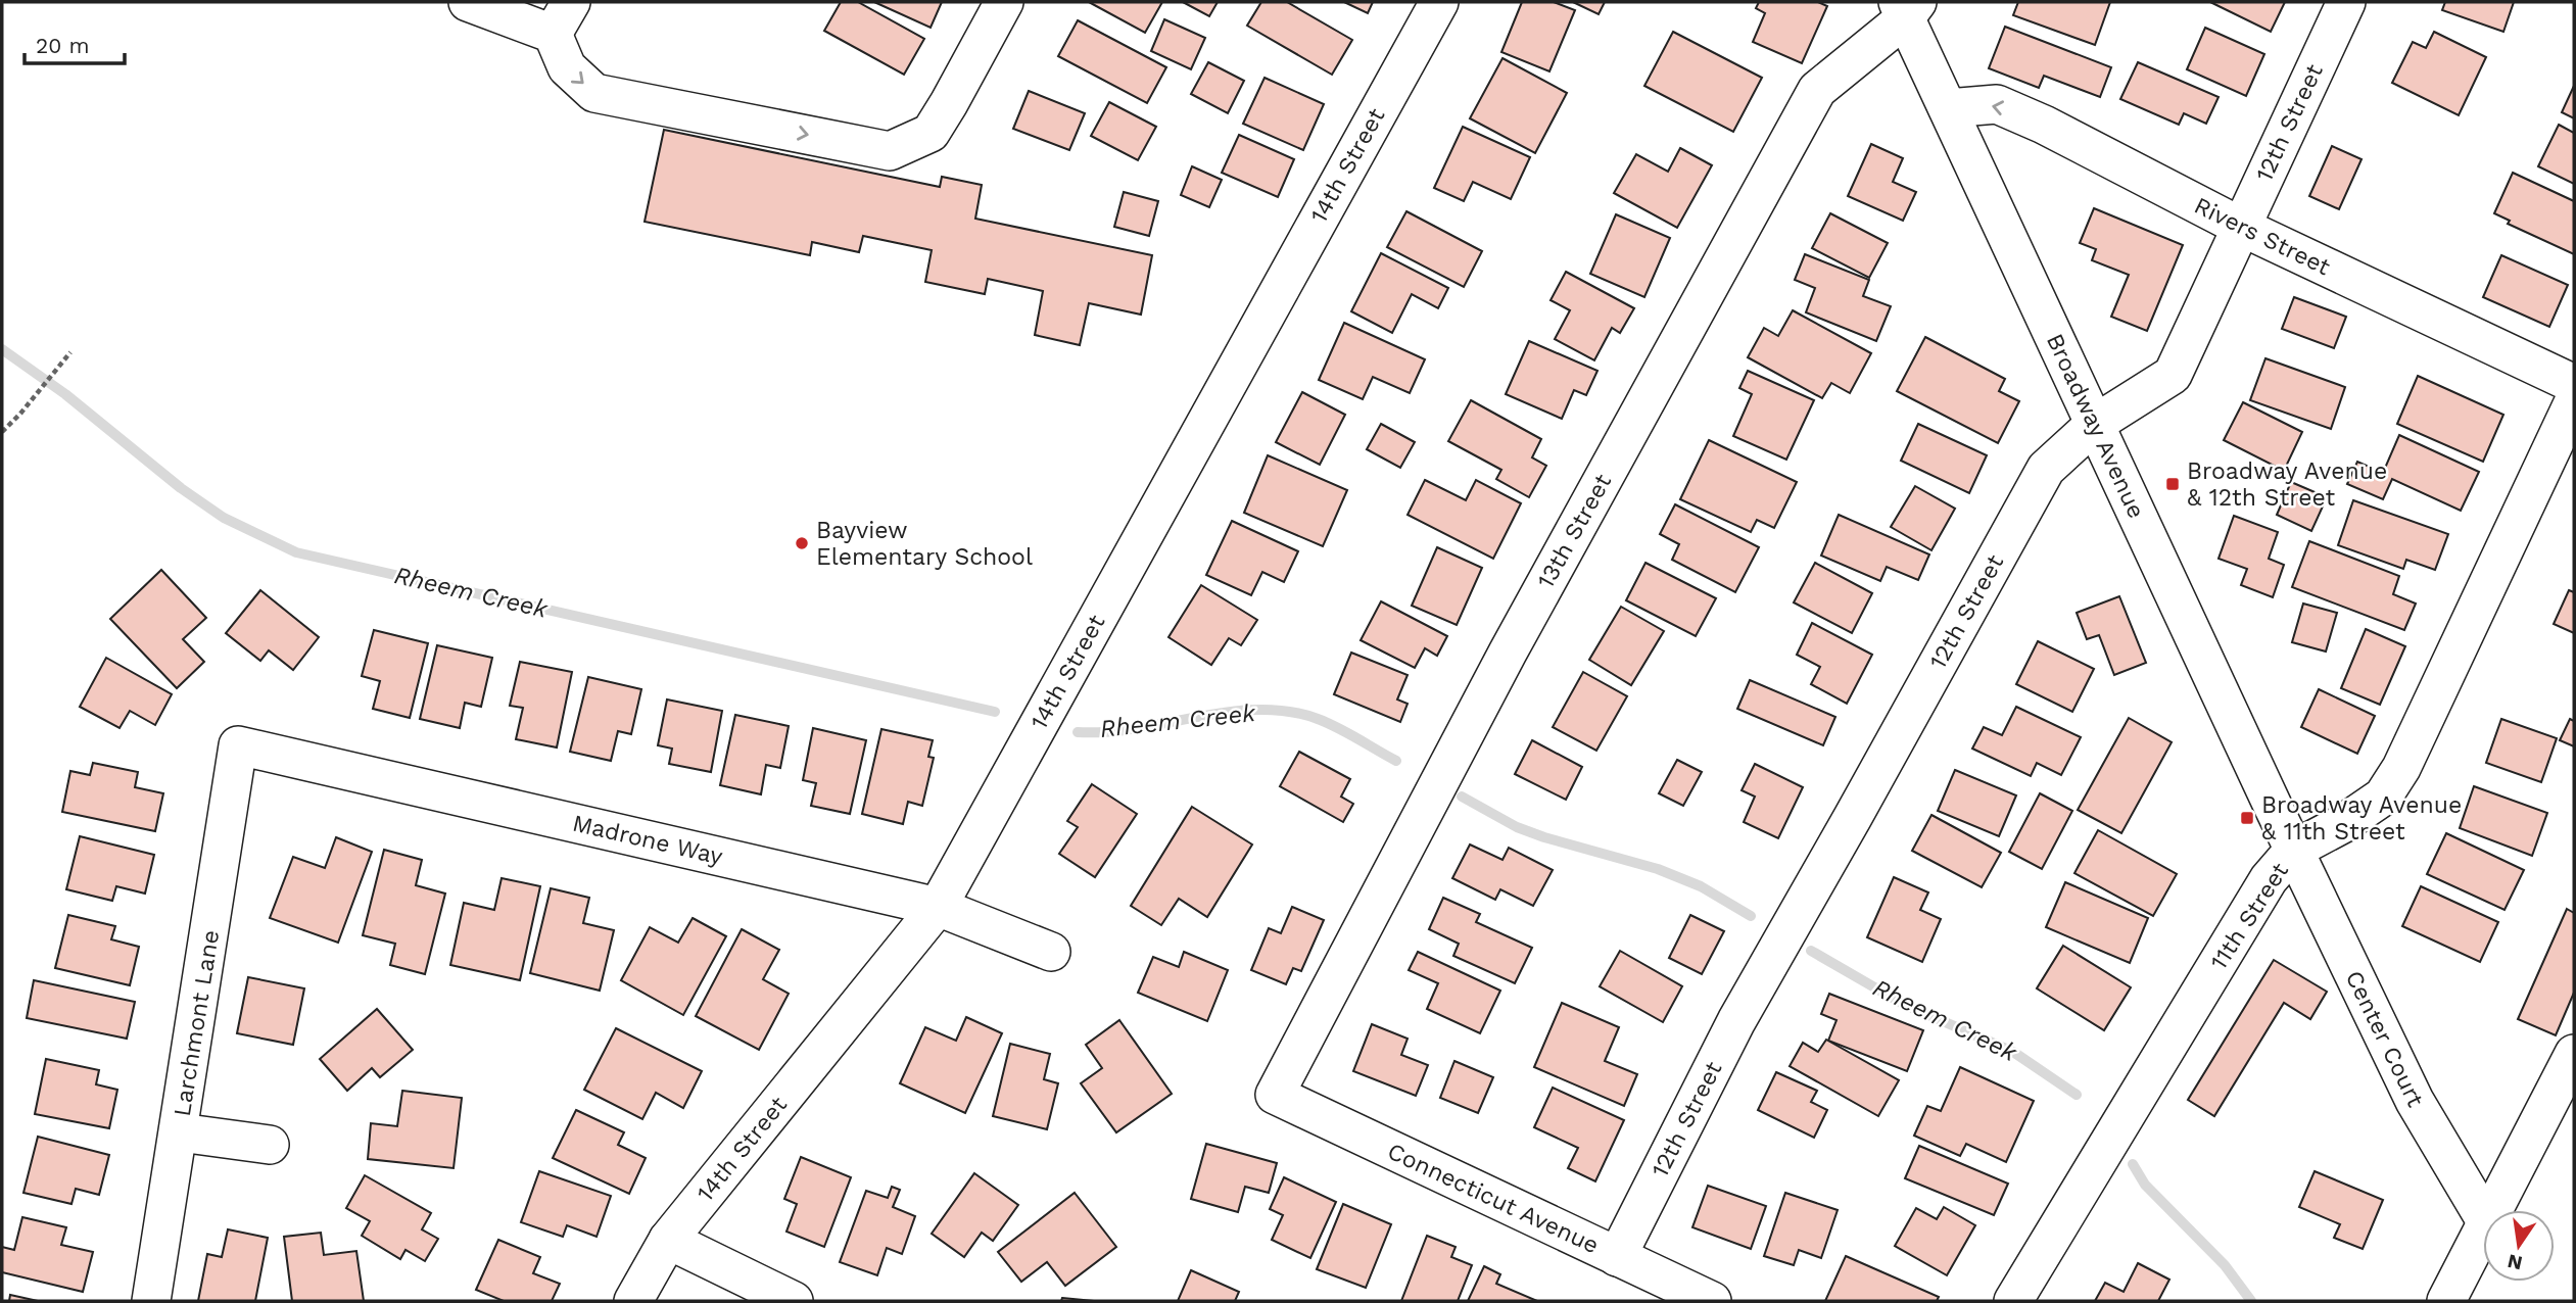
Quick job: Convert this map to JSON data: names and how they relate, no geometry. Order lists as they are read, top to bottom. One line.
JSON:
{"streets":{"street":["12th Street","14th Street","Rivers Street","Broadway Avenue","13th Street","Madrone Way","11th Street","Larchmont Lane","Center Court","Connecticut Avenue"]},"crossings":[["12th Street","Rivers Street"],["12th Street","Broadway Avenue"],["12th Street","Connecticut Avenue"],["14th Street","Madrone Way"],["Rivers Street","Broadway Avenue"],["Broadway Avenue","13th Street"],["Broadway Avenue","11th Street"],["Broadway Avenue","Center Court"],["13th Street","Connecticut Avenue"],["Madrone Way","Larchmont Lane"],["11th Street","Center Court"]],"one_way":["Rivers Street"],"water":["Rheem Creek"],"places":{"transit":["Broadway Avenue & 12th Street","Broadway Avenue & 11th Street"],"other":["Bayview Elementary School"]},"scale_bar":"20 m","north":"bottom"}
